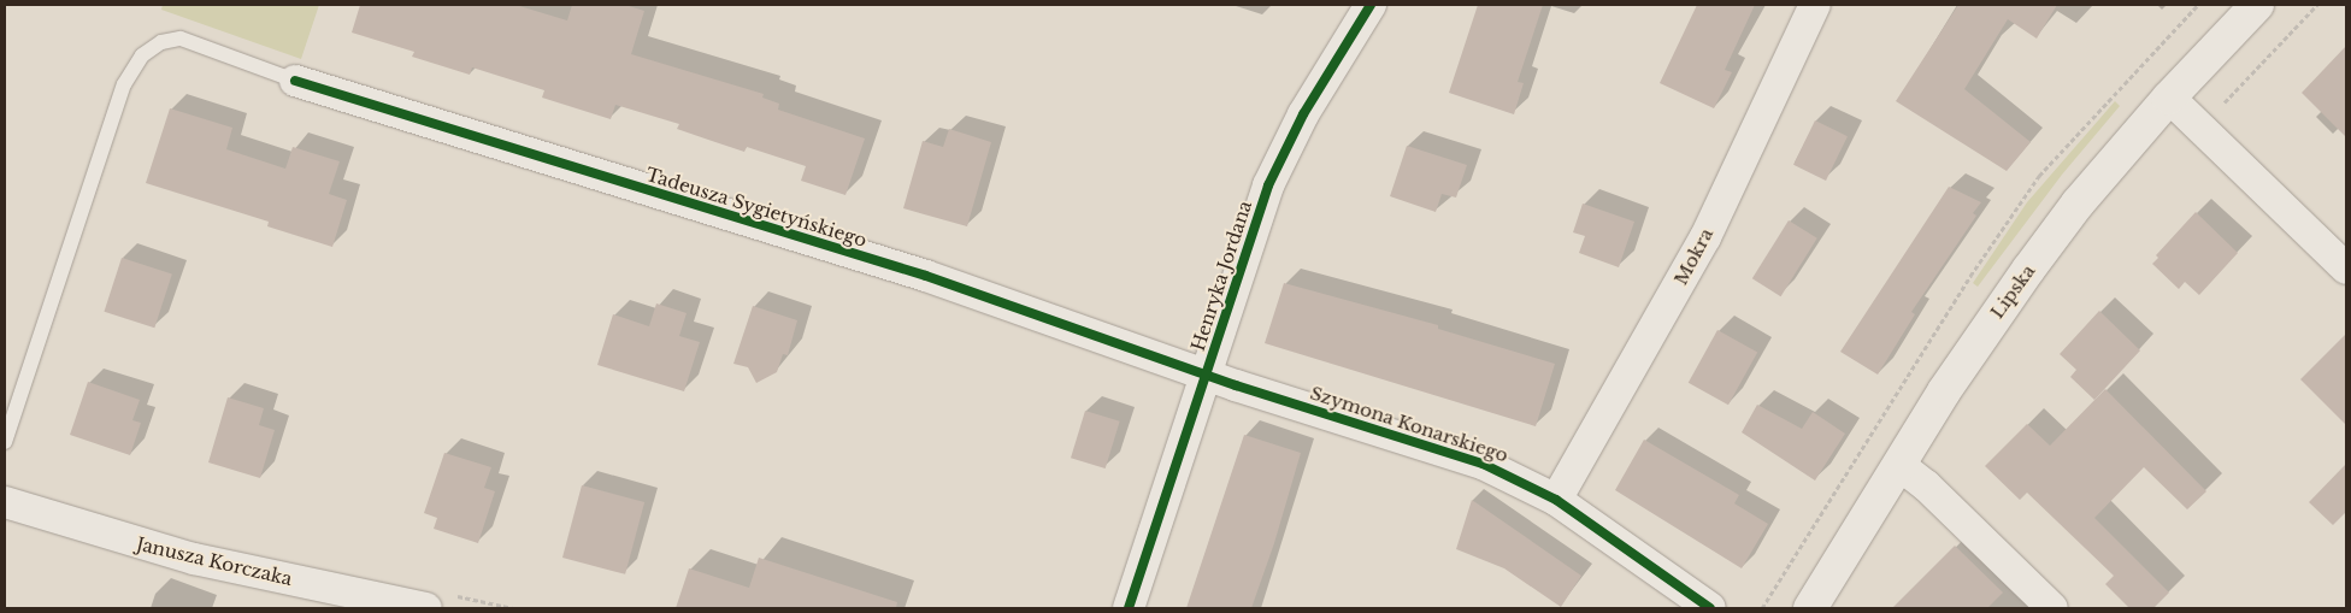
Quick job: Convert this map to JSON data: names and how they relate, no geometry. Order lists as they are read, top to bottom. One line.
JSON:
{"streets":{"main road":["Lipska"],"street":["Tadeusza Sygietyńskiego","Mokra","Henryka Jordana","Szymona Konarskiego","Janusza Korczaka"]},"crossings":[["Tadeusza Sygietyńskiego","Henryka Jordana"],["Tadeusza Sygietyńskiego","Szymona Konarskiego"],["Mokra","Szymona Konarskiego"],["Henryka Jordana","Szymona Konarskiego"]]}
